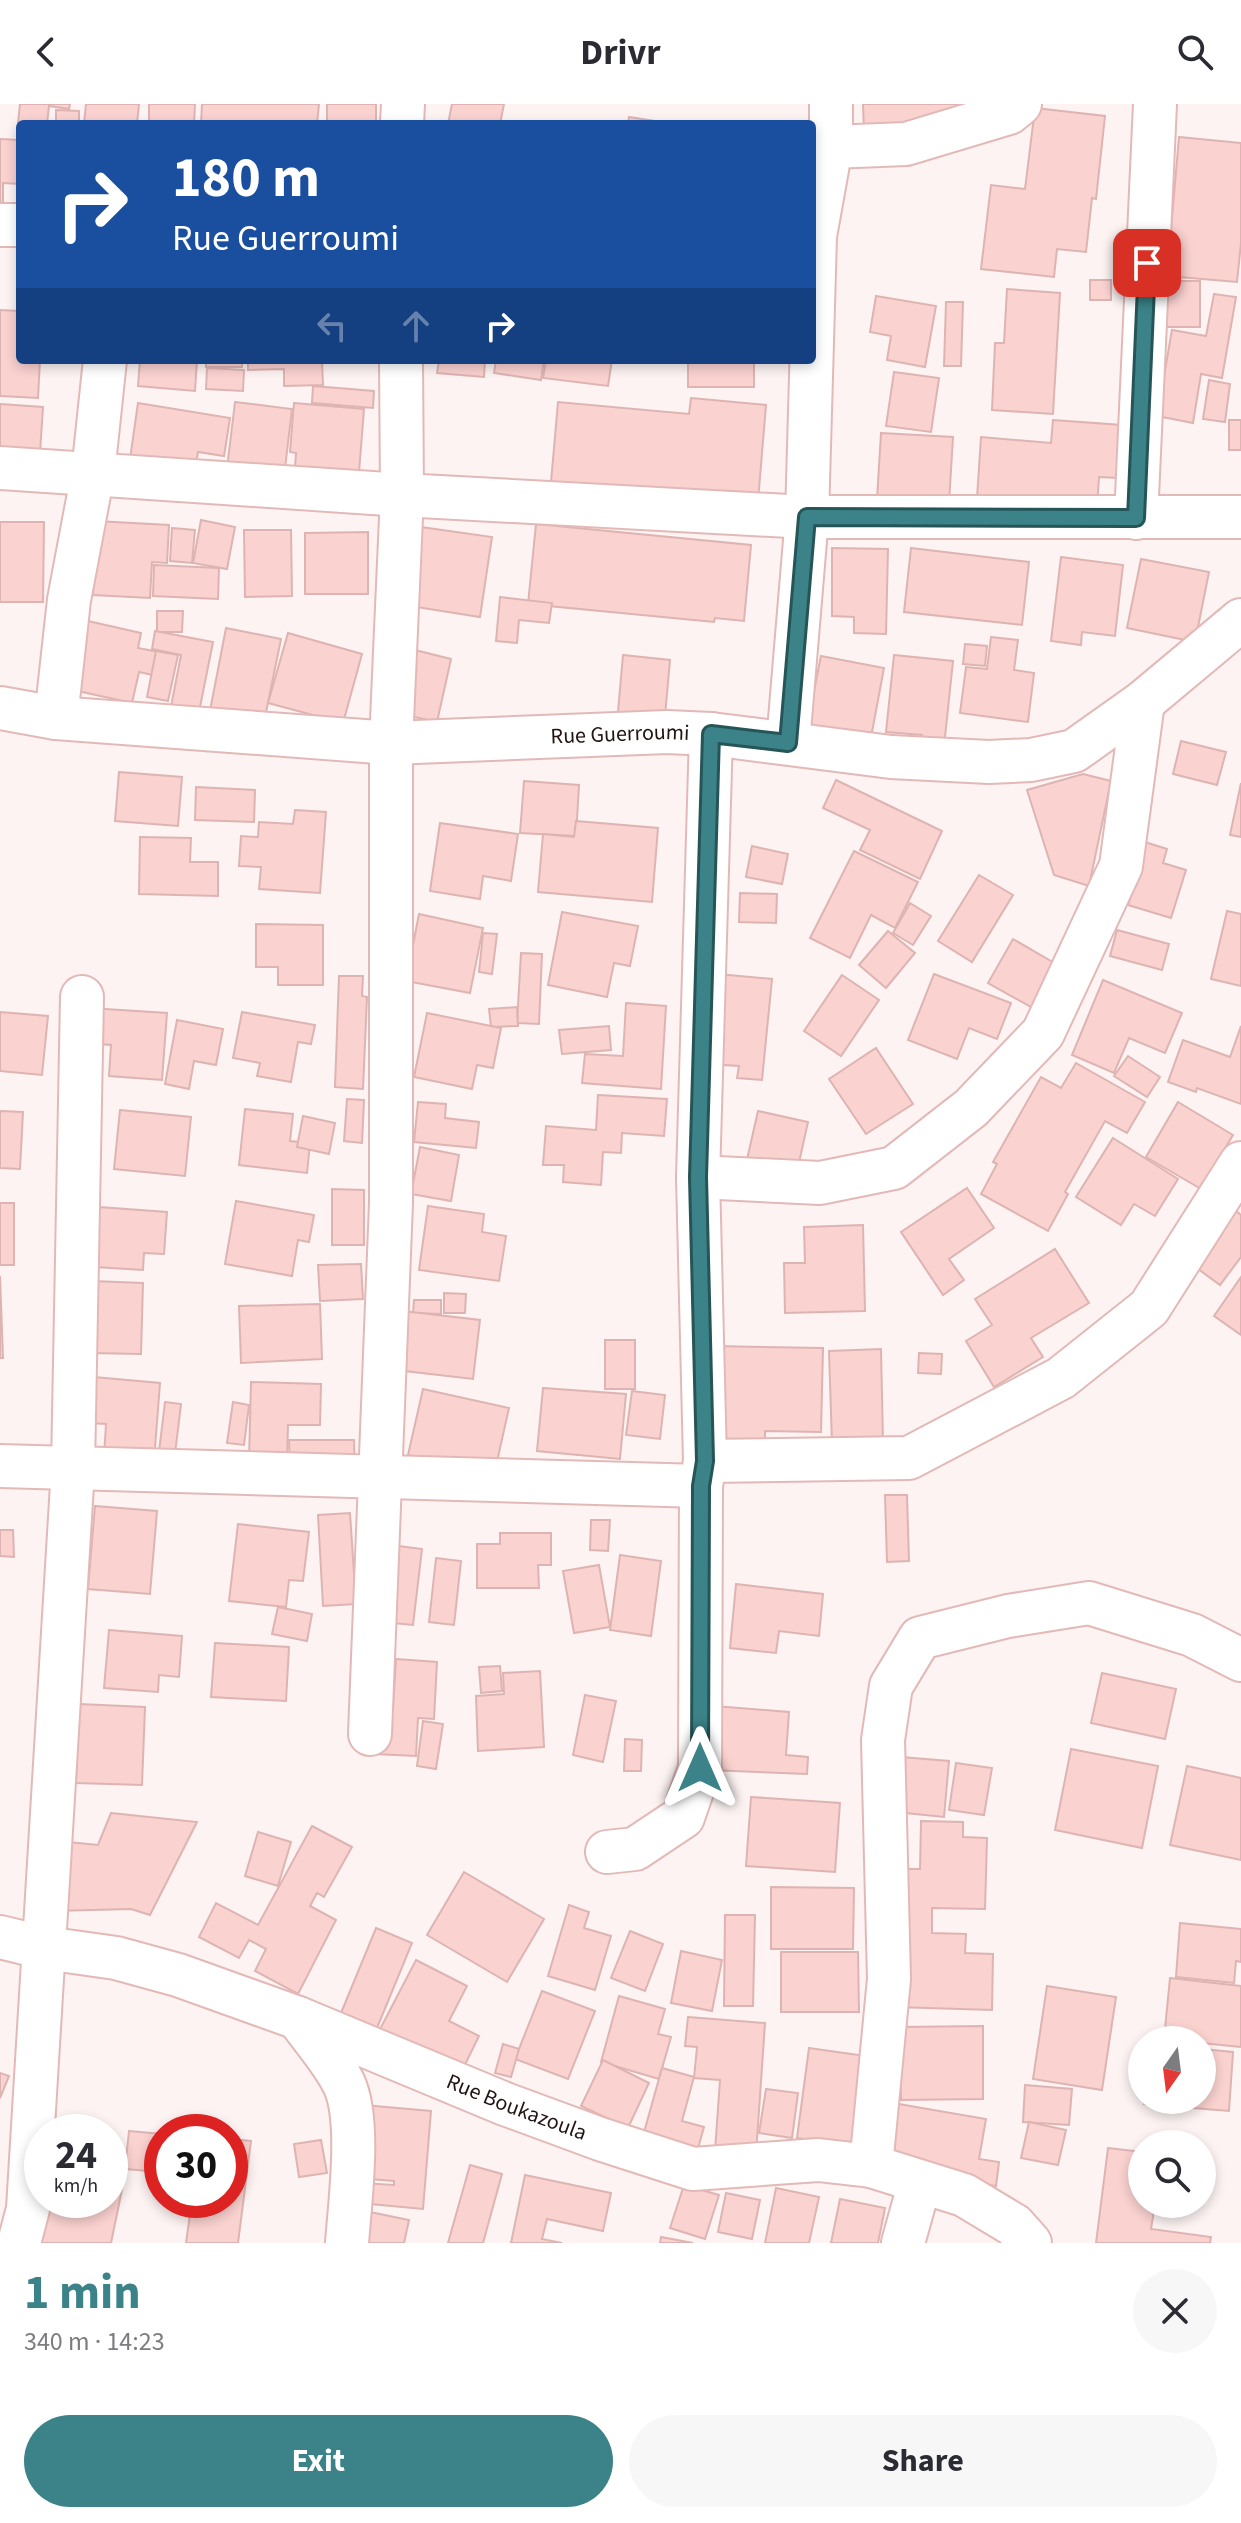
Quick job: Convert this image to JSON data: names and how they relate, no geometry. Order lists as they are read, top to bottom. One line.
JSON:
{"streets":{"street":["Rue Guerroumi","Rue Boukazoula"]},"north":"bottom","page":{"header":"Drivr","turn":["180 m","Rue Guerroumi"],"speed":"24 km/h","limit":"30","heading":["1 min","340 m · 14:23"],"buttons":["Exit","Share"]}}
